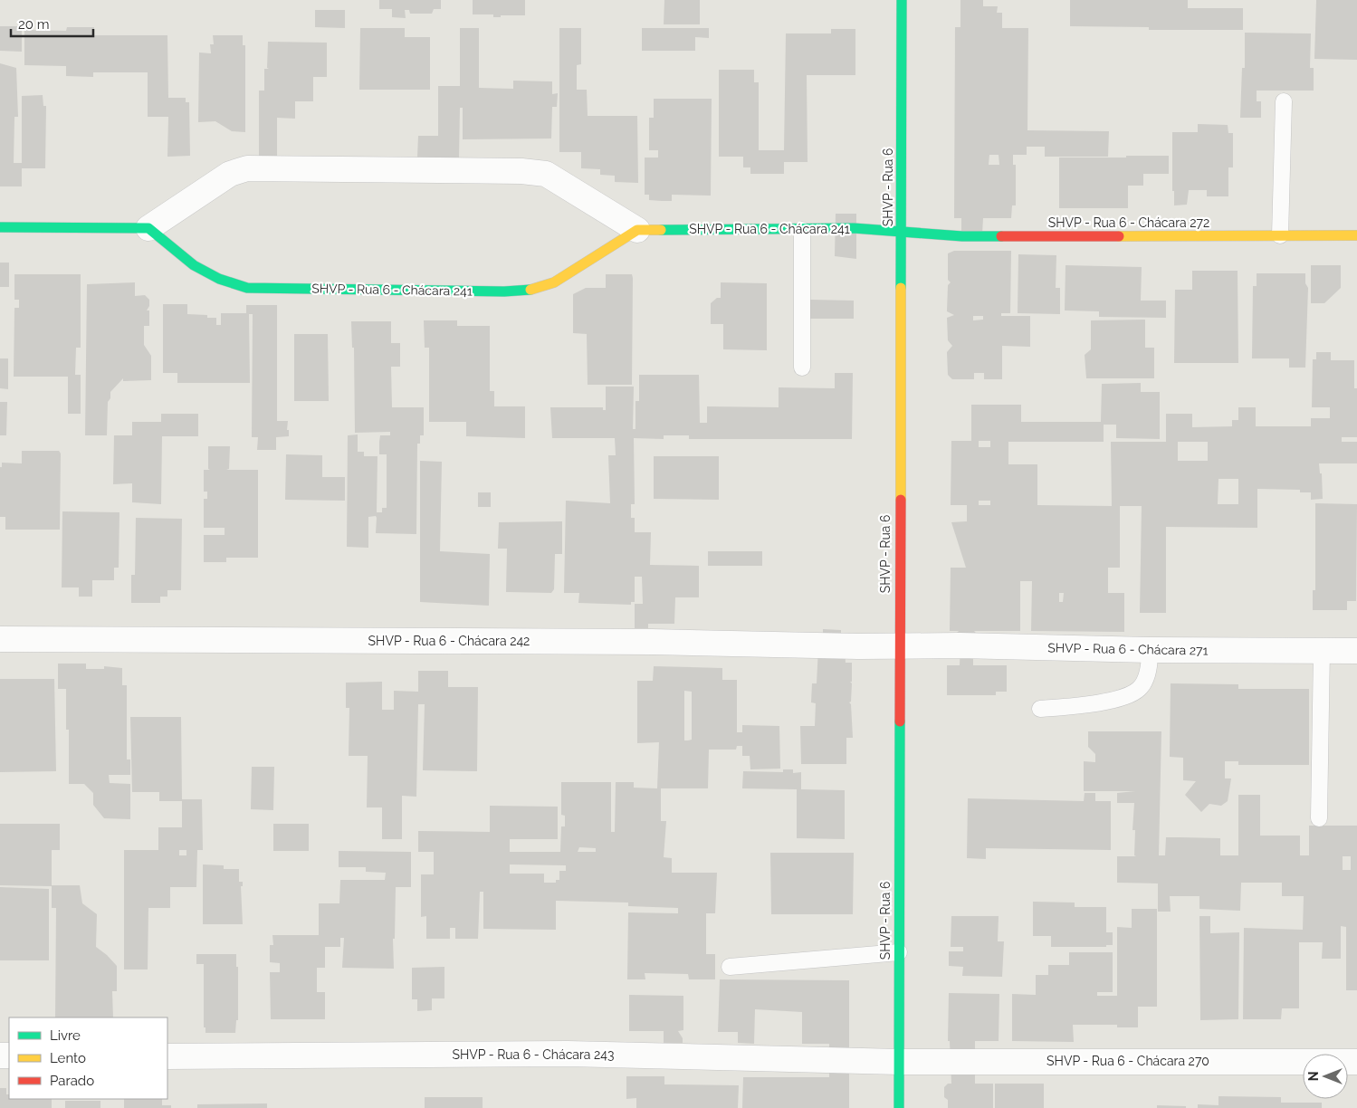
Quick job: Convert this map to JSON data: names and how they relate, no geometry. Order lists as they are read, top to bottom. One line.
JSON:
{"streets":{"street":["SHVP - Rua 6","SHVP - Rua 6 - Chácara 272","SHVP - Rua 6 - Chácara 241","SHVP - Rua 6 - Chácara 242","SHVP - Rua 6 - Chácara 271","SHVP - Rua 6 - Chácara 243","SHVP - Rua 6 - Chácara 270"]},"crossings":[["SHVP - Rua 6","SHVP - Rua 6 - Chácara 272"],["SHVP - Rua 6","SHVP - Rua 6 - Chácara 241"],["SHVP - Rua 6","SHVP - Rua 6 - Chácara 242"],["SHVP - Rua 6","SHVP - Rua 6 - Chácara 271"],["SHVP - Rua 6","SHVP - Rua 6 - Chácara 243"],["SHVP - Rua 6","SHVP - Rua 6 - Chácara 270"],["SHVP - Rua 6 - Chácara 272","SHVP - Rua 6 - Chácara 241"],["SHVP - Rua 6 - Chácara 242","SHVP - Rua 6 - Chácara 271"],["SHVP - Rua 6 - Chácara 243","SHVP - Rua 6 - Chácara 270"]],"legend":["Livre","Lento","Parado"],"scale_bar":"20 m","north":"left"}
